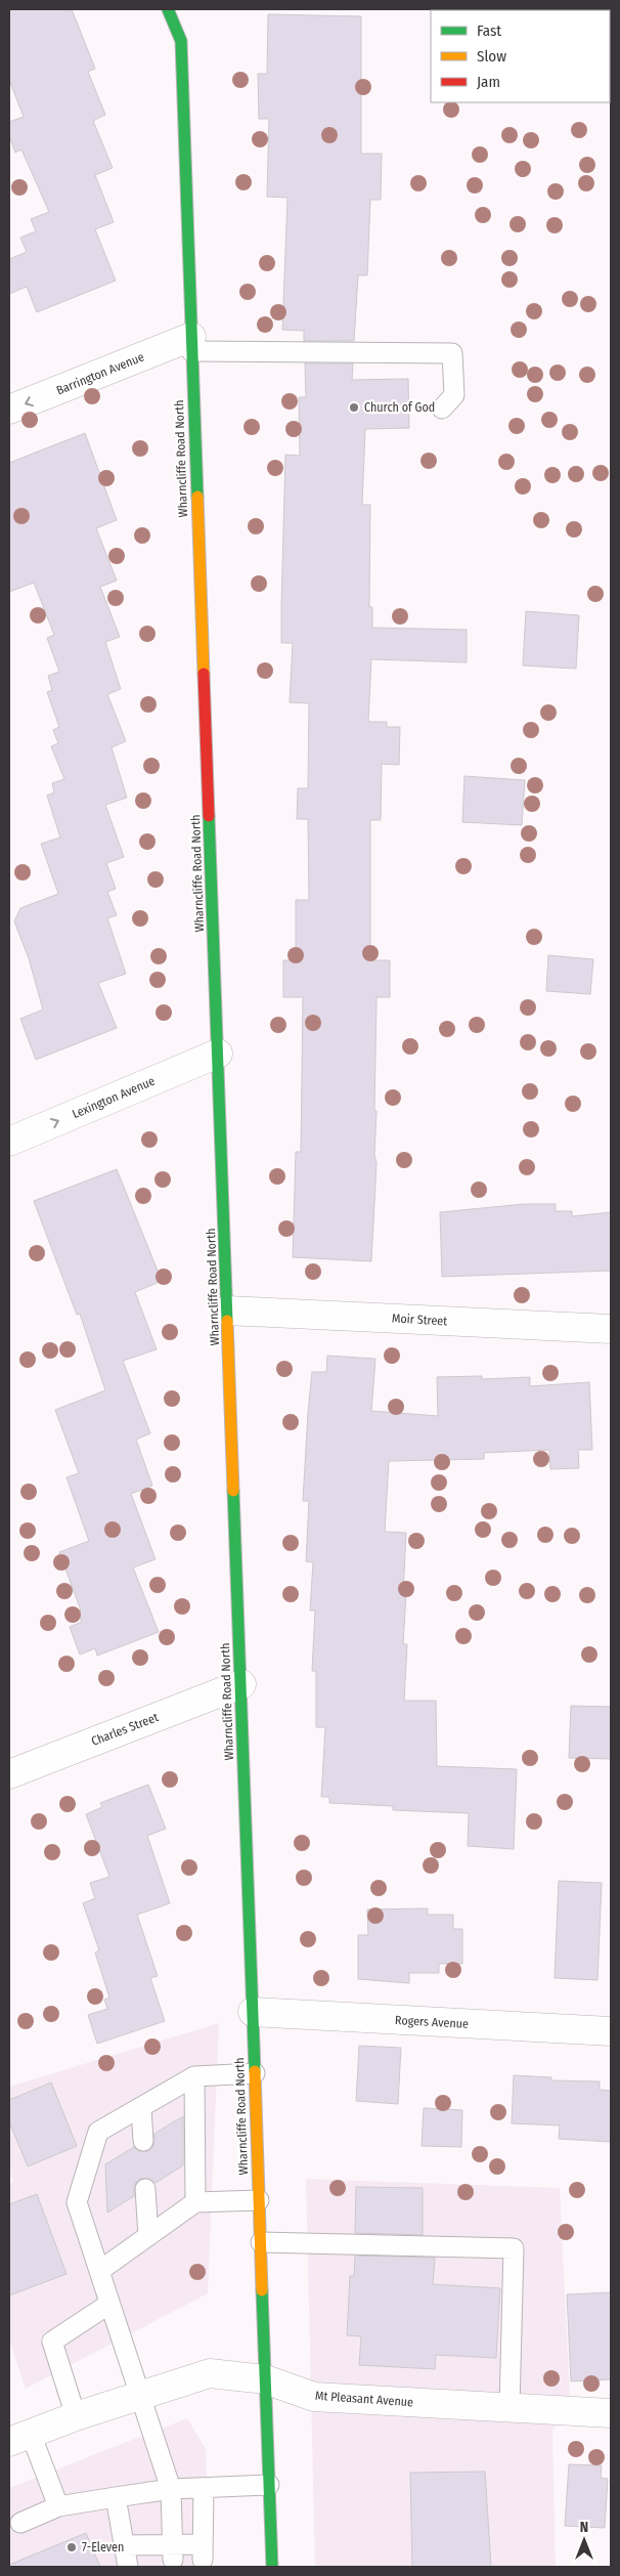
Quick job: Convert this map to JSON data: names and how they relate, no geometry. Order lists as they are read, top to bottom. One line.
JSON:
{"streets":{"main road":["Wharncliffe Road North"],"street":["Barrington Avenue","Lexington Avenue","Moir Street","Charles Street","Rogers Avenue","Mt Pleasant Avenue"]},"crossings":[["Barrington Avenue","Wharncliffe Road North"],["Wharncliffe Road North","Lexington Avenue"],["Wharncliffe Road North","Moir Street"],["Wharncliffe Road North","Charles Street"],["Wharncliffe Road North","Rogers Avenue"],["Wharncliffe Road North","Mt Pleasant Avenue"]],"one_way":["Barrington Avenue","Lexington Avenue"],"places":["Church of God","7-Eleven"],"legend":["Fast","Slow","Jam"],"north":"top"}
